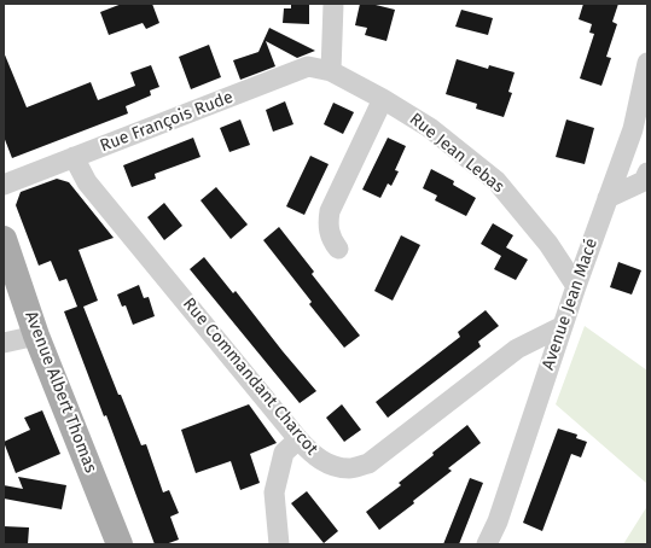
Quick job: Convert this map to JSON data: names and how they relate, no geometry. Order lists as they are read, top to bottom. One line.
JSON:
{"streets":{"main road":["Avenue Albert Thomas"],"street":["Rue François Rude","Rue Jean Lebas","Avenue Jean Macé","Rue Commandant Charcot"]},"crossings":[["Rue François Rude","Rue Jean Lebas"],["Rue François Rude","Rue Commandant Charcot"],["Rue Jean Lebas","Avenue Jean Macé"],["Avenue Jean Macé","Rue Commandant Charcot"]]}
